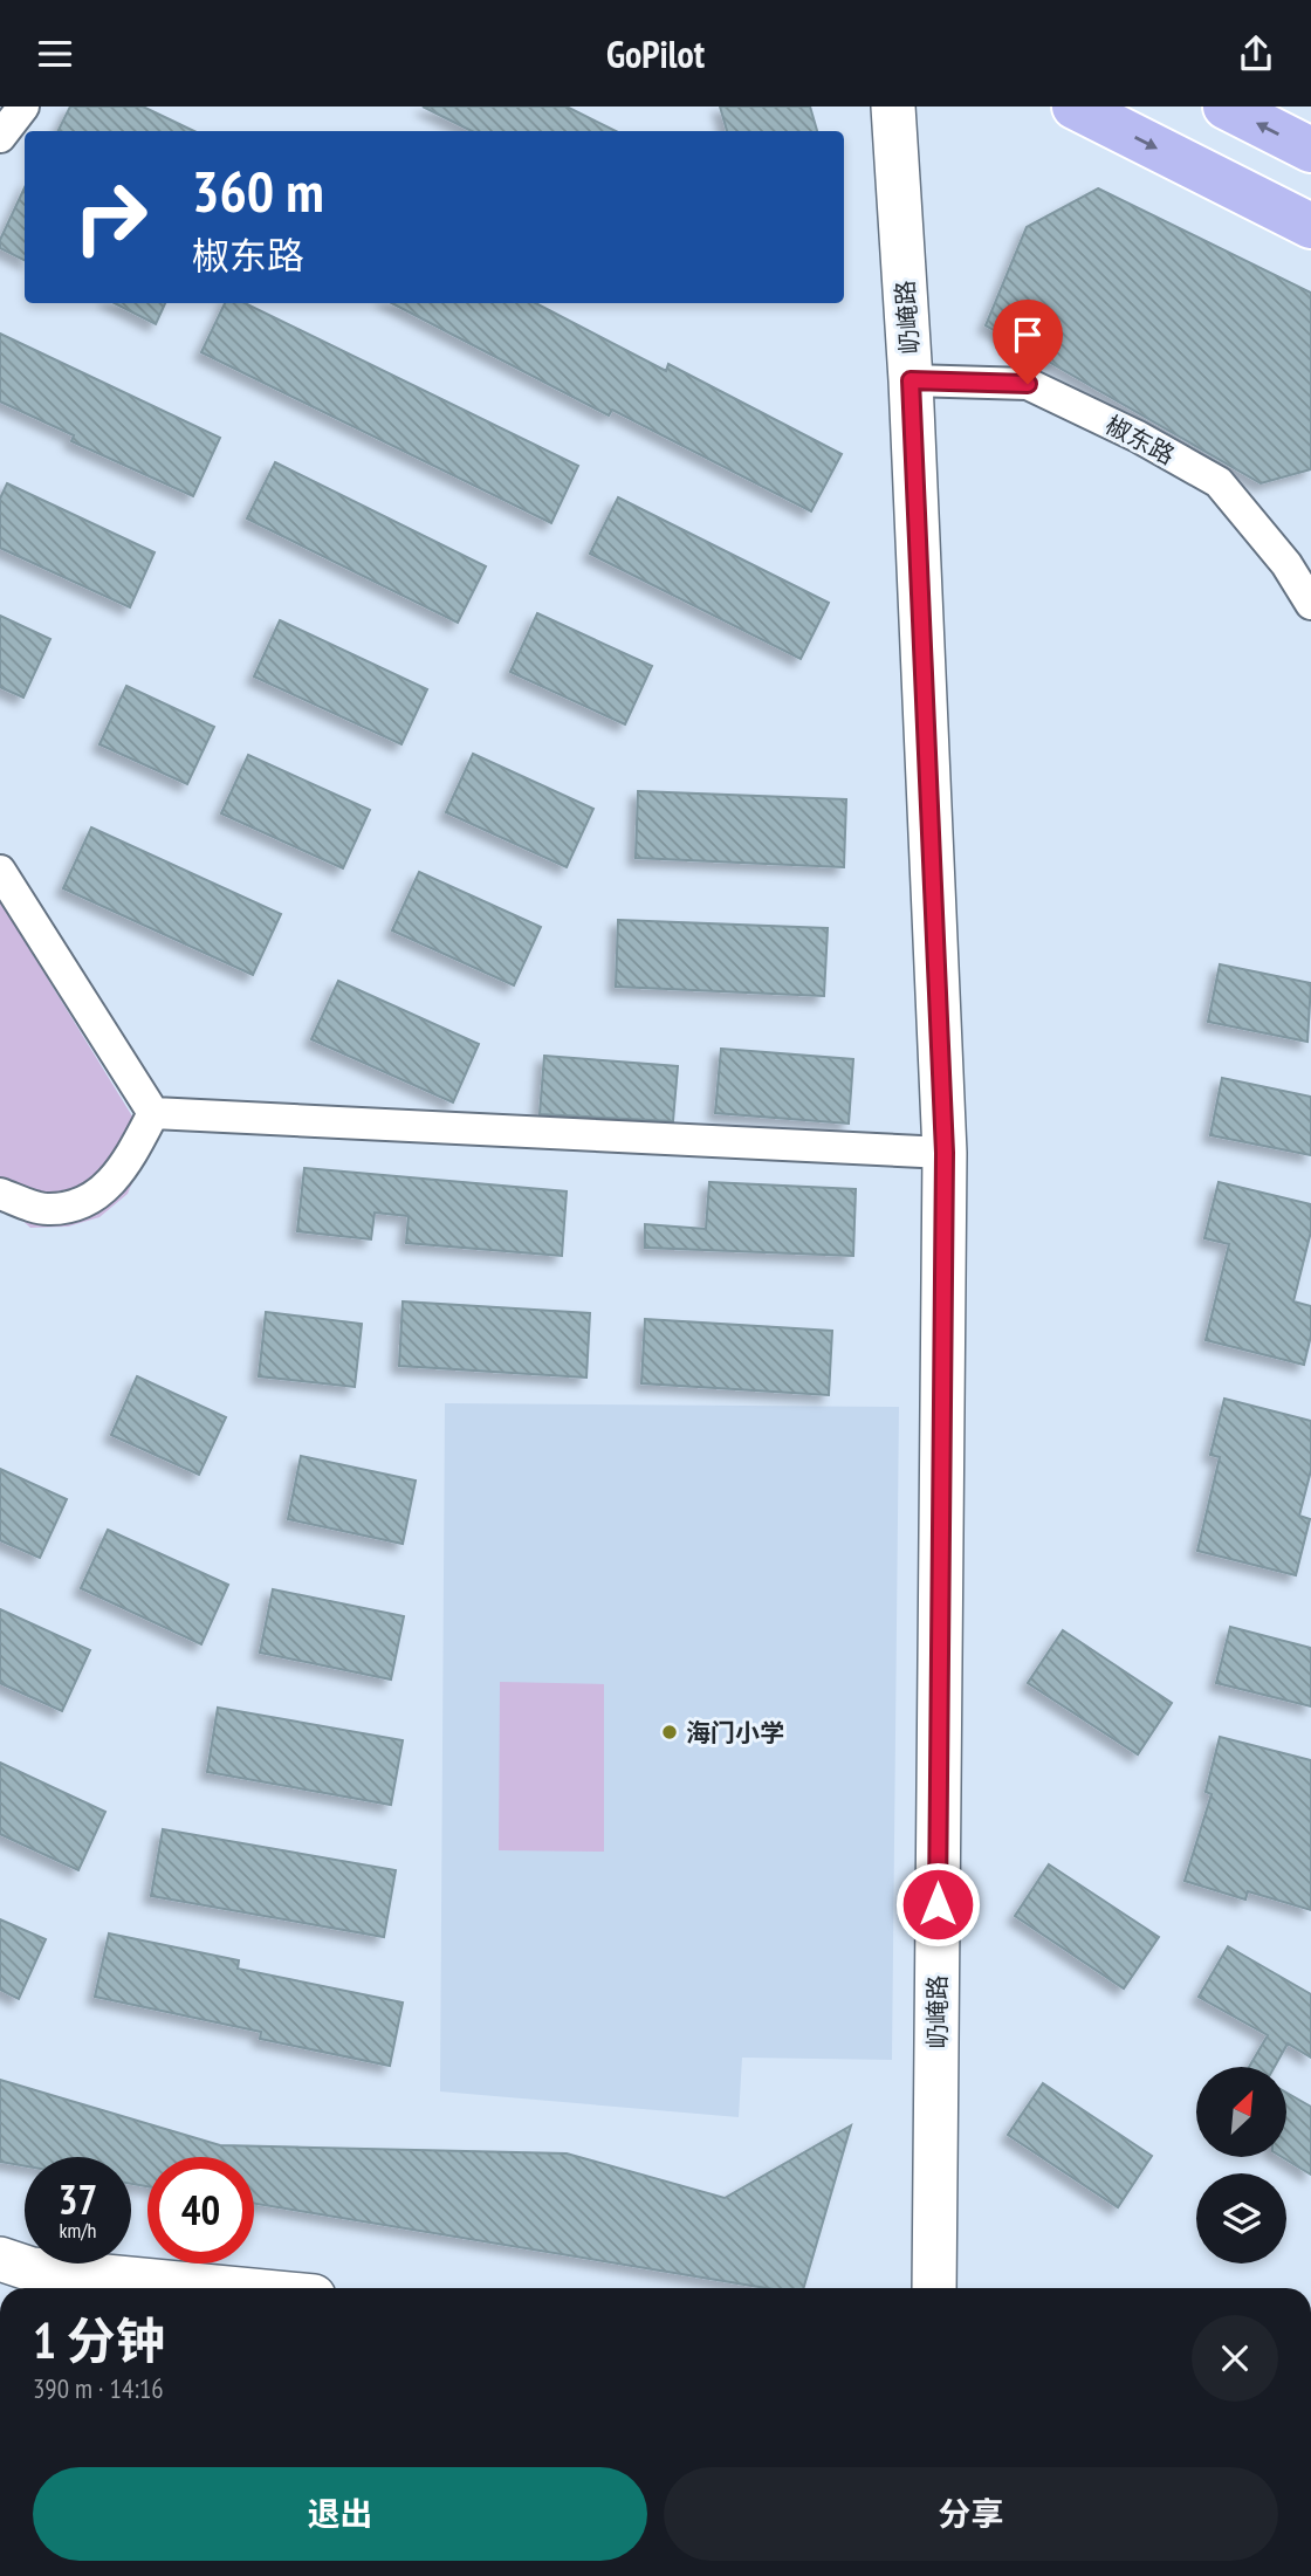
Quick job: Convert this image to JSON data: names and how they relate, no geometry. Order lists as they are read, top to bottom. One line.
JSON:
{"streets":{"street":["屷崦路","椒东路"]},"crossings":[["屷崦路","椒东路"]],"places":["海门小学"],"north":"top right","page":{"header":"GoPilot","turn":["360 m","椒东路"],"speed":"37 km/h","limit":"40","heading":["1 分钟","390 m · 14:16"],"buttons":["退出","分享"]}}
